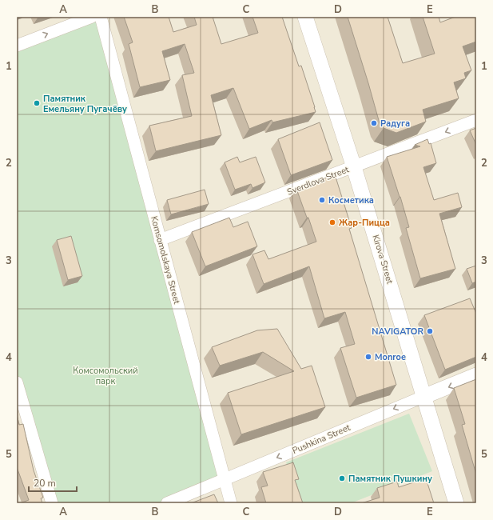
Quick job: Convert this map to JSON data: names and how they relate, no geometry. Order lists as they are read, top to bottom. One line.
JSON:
{"streets":{"street":["Sverdlova Street","Kirova Street","Komsomolskaya Street","Pushkina Street"]},"crossings":[["Sverdlova Street","Kirova Street"],["Sverdlova Street","Komsomolskaya Street"],["Kirova Street","Pushkina Street"],["Komsomolskaya Street","Pushkina Street"]],"one_way":["Sverdlova Street","Pushkina Street"],"parks":["Комсомольский парк"],"places":["Памятник Емельяну Пугачёву","Радуга","Косметика","Жар-Пицца","NAVIGATOR","Monroe","Памятник Пушкину"],"scale_bar":"20 m","grid":{"columns":["A","B","C","D","E"],"rows":["1","2","3","4","5"]}}
